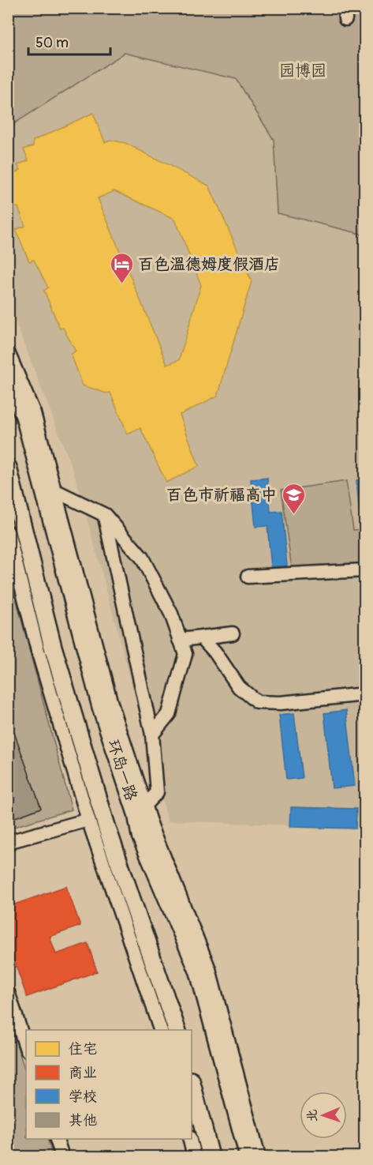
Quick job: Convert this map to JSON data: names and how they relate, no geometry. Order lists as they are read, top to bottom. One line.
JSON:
{"streets":{"main road":["环岛一路"]},"parks":["园博园"],"places":{"hotel":["百色温德姆度假酒店"],"school or university":["百色市祈福高中"]},"legend":["住宅","商业","学校","其他"],"scale_bar":"50 m","north":"left"}
